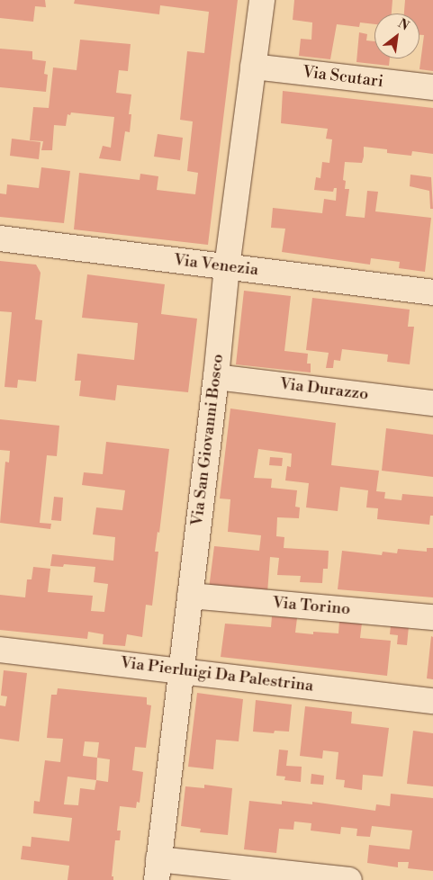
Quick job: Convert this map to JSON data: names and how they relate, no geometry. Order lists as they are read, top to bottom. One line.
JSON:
{"streets":{"street":["Via Scutari","Via Venezia","Via Durazzo","Via San Giovanni Bosco","Via Torino","Via Pierluigi Da Palestrina"]},"crossings":[["Via Scutari","Via San Giovanni Bosco"],["Via Venezia","Via San Giovanni Bosco"],["Via Durazzo","Via San Giovanni Bosco"],["Via San Giovanni Bosco","Via Torino"],["Via San Giovanni Bosco","Via Pierluigi Da Palestrina"]],"north":"top right"}
